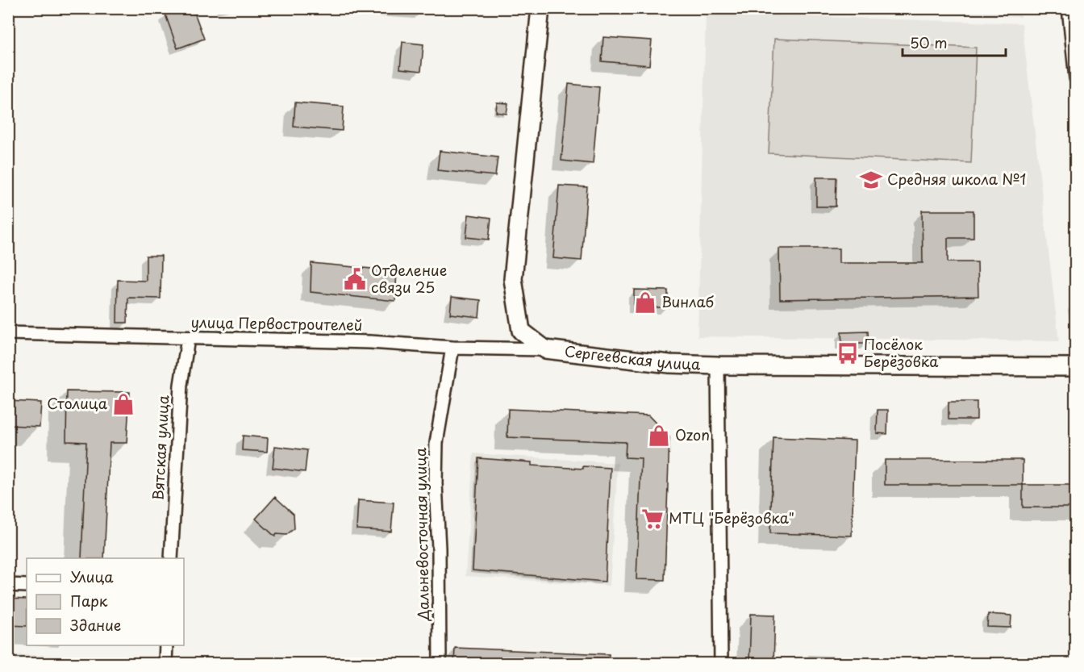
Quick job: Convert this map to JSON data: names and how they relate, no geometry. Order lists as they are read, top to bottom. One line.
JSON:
{"streets":{"main road":["Сергеевская улица"],"street":["улица Первостроителей","Вятская улица","Дальневосточная улица"]},"crossings":[["улица Первостроителей","Сергеевская улица"],["улица Первостроителей","Вятская улица"],["улица Первостроителей","Дальневосточная улица"]],"places":{"school or university":["Средняя школа №1"],"public building":["Отделение связи 25"],"shop":["Винлаб","Столица","Ozon"],"bus stop":["Посёлок Берёзовка"],"supermarket":["МТЦ \"Берёзовка\""]},"legend":["Улица","Парк","Здание"],"scale_bar":"50 m"}
